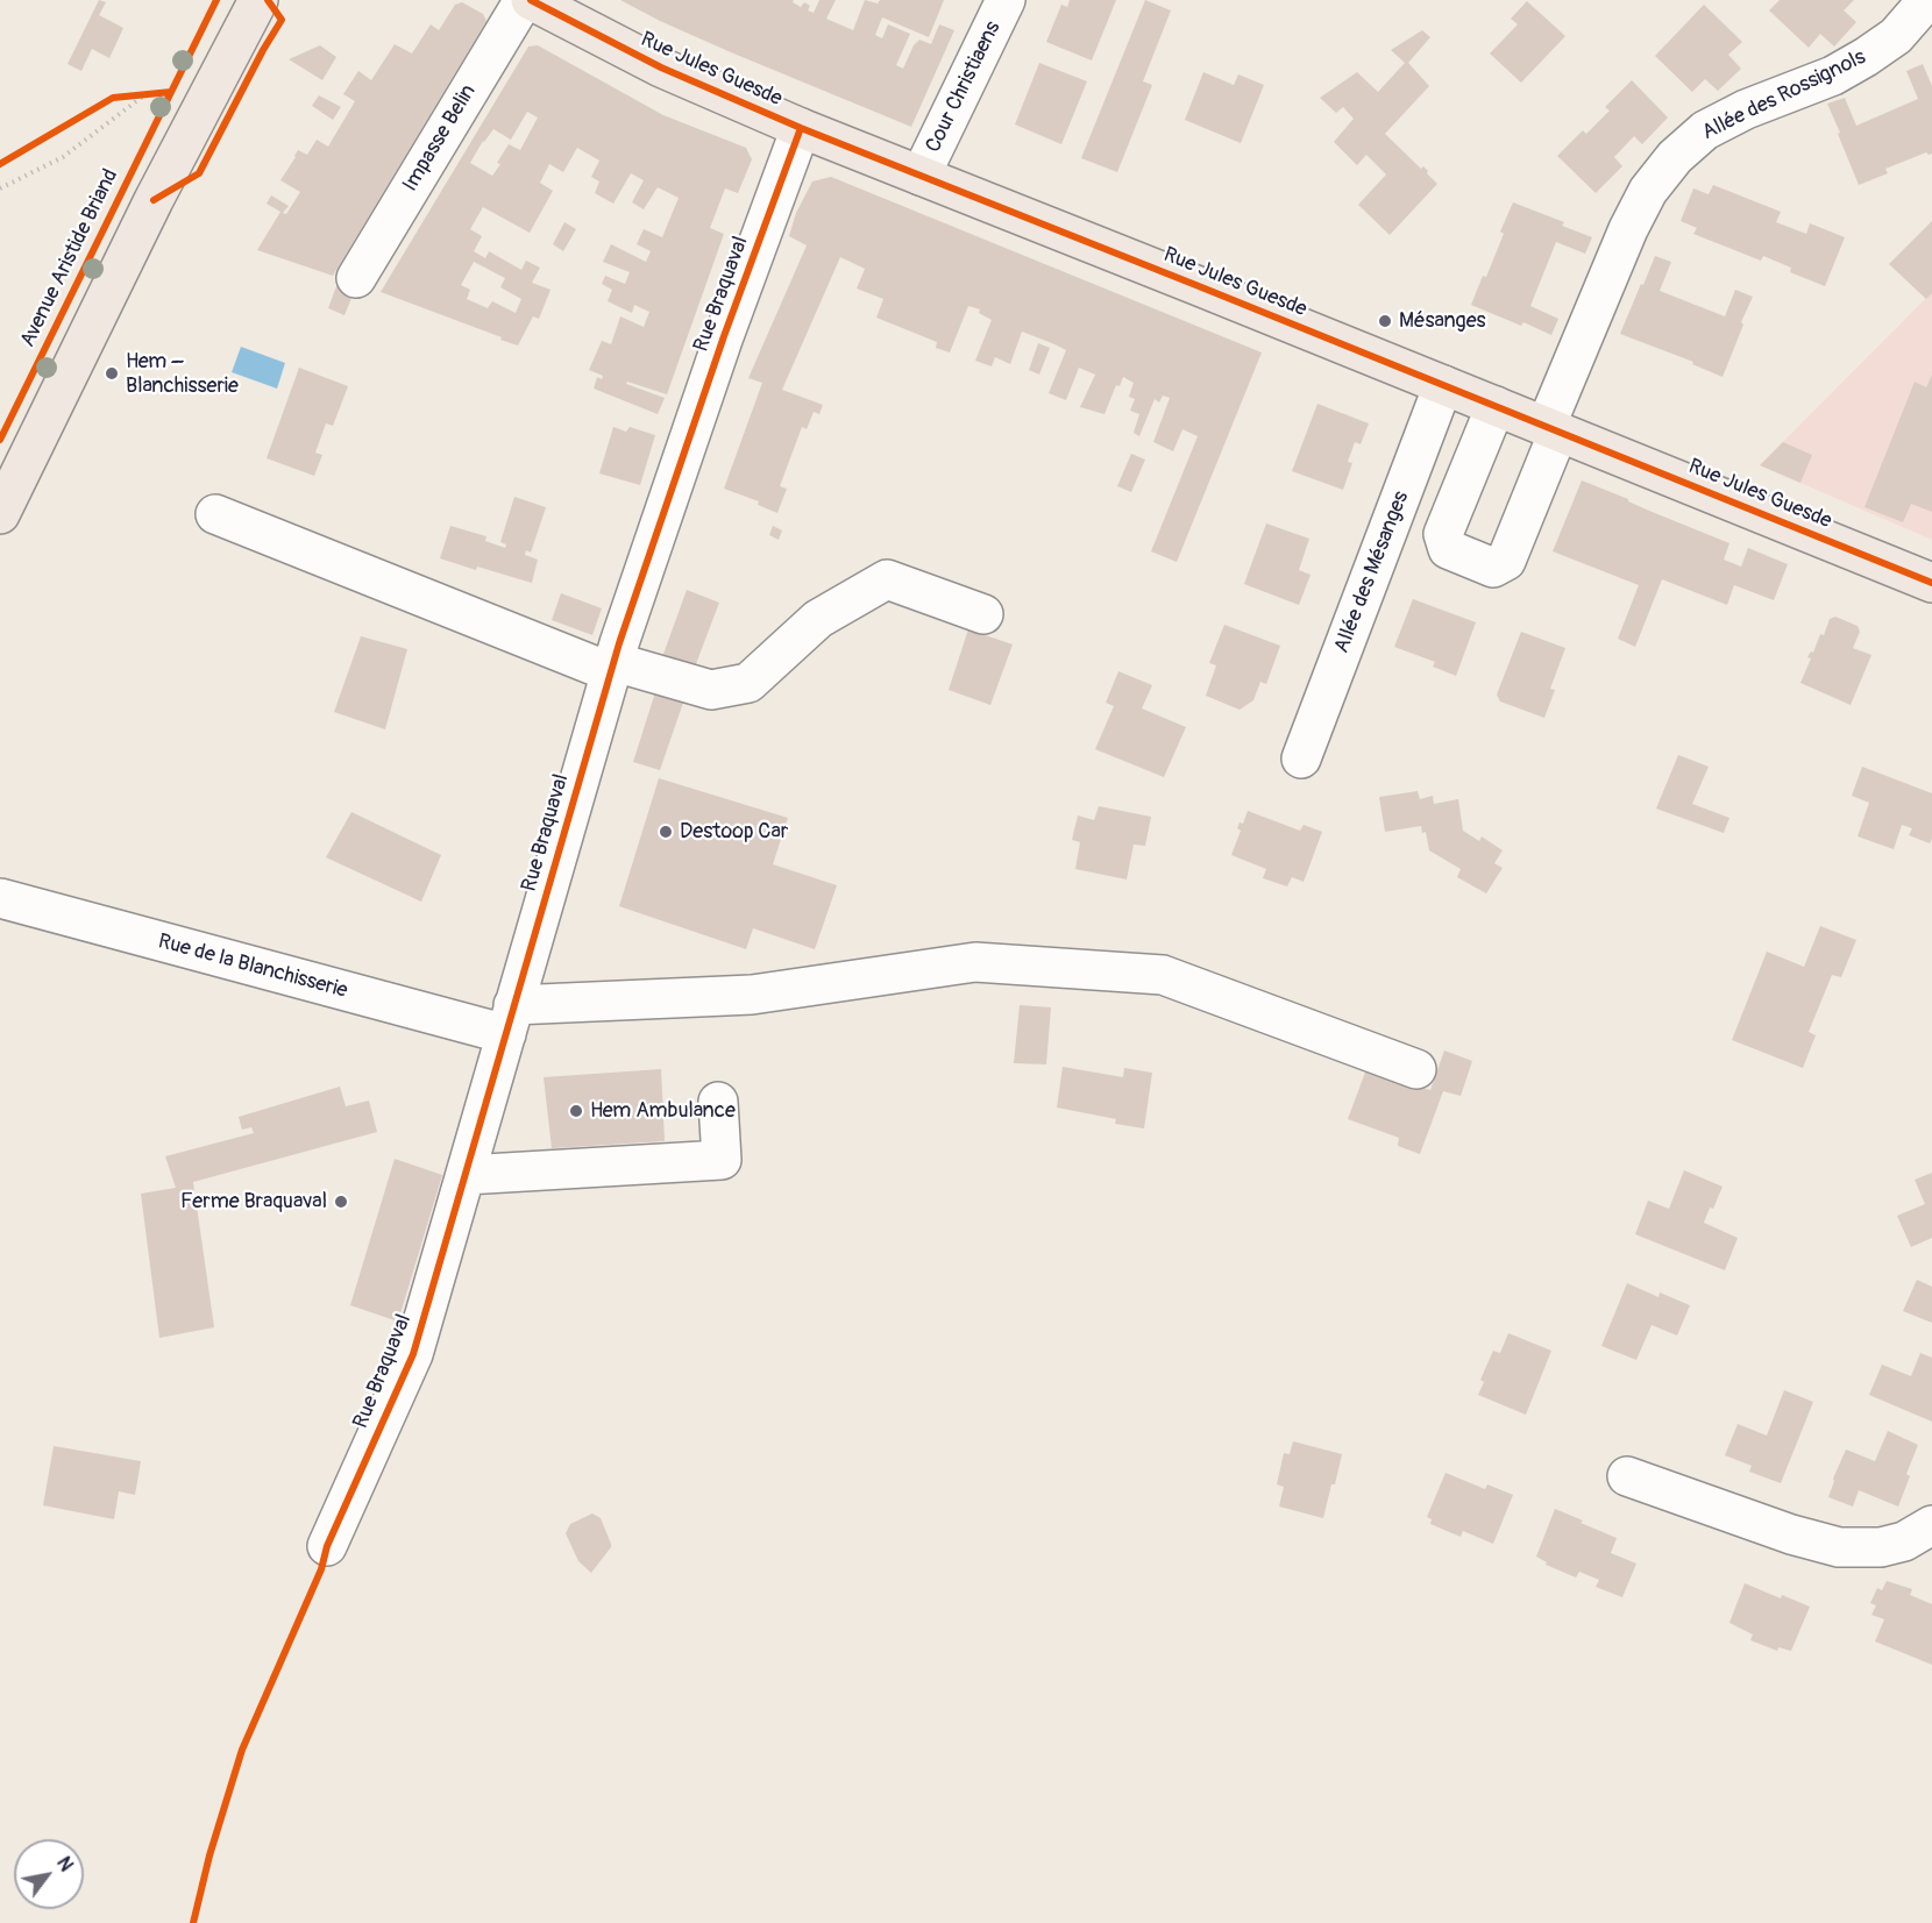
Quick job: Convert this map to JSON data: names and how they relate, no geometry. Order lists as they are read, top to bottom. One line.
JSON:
{"streets":{"main road":["Rue Jules Guesde"],"street":["Cour Christiaens","Allée des Rossignols","Impasse Belin","Rue Braquaval","Allée des Mésanges","Rue de la Blanchisserie"],"cycle path":["Avenue Aristide Briand"]},"crossings":[["Rue Jules Guesde","Cour Christiaens"],["Rue Jules Guesde","Allée des Rossignols"],["Rue Jules Guesde","Rue Braquaval"],["Rue Jules Guesde","Allée des Mésanges"],["Rue Braquaval","Rue de la Blanchisserie"]],"places":["Mésanges","Hem – Blanchisserie","Destoop Car","Hem Ambulance","Ferme Braquaval"],"north":"top right"}
